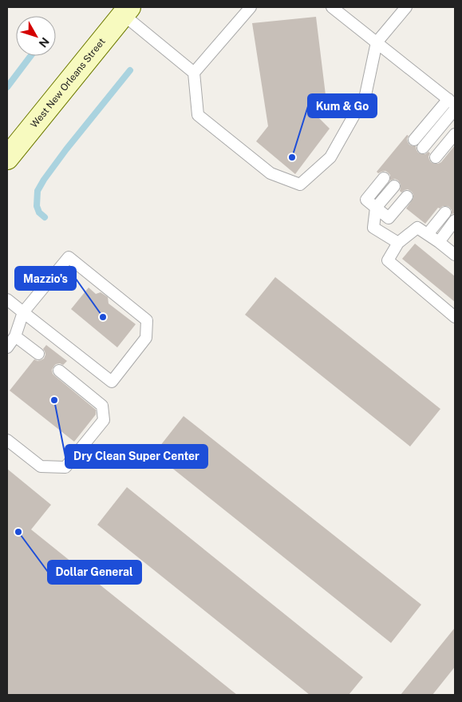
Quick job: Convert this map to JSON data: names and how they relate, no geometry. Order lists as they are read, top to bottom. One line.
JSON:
{"streets":{"main road":["West New Orleans Street"]},"places":["Kum & Go","Mazzio's","Dry Clean Super Center","Dollar General"],"north":"bottom right"}
